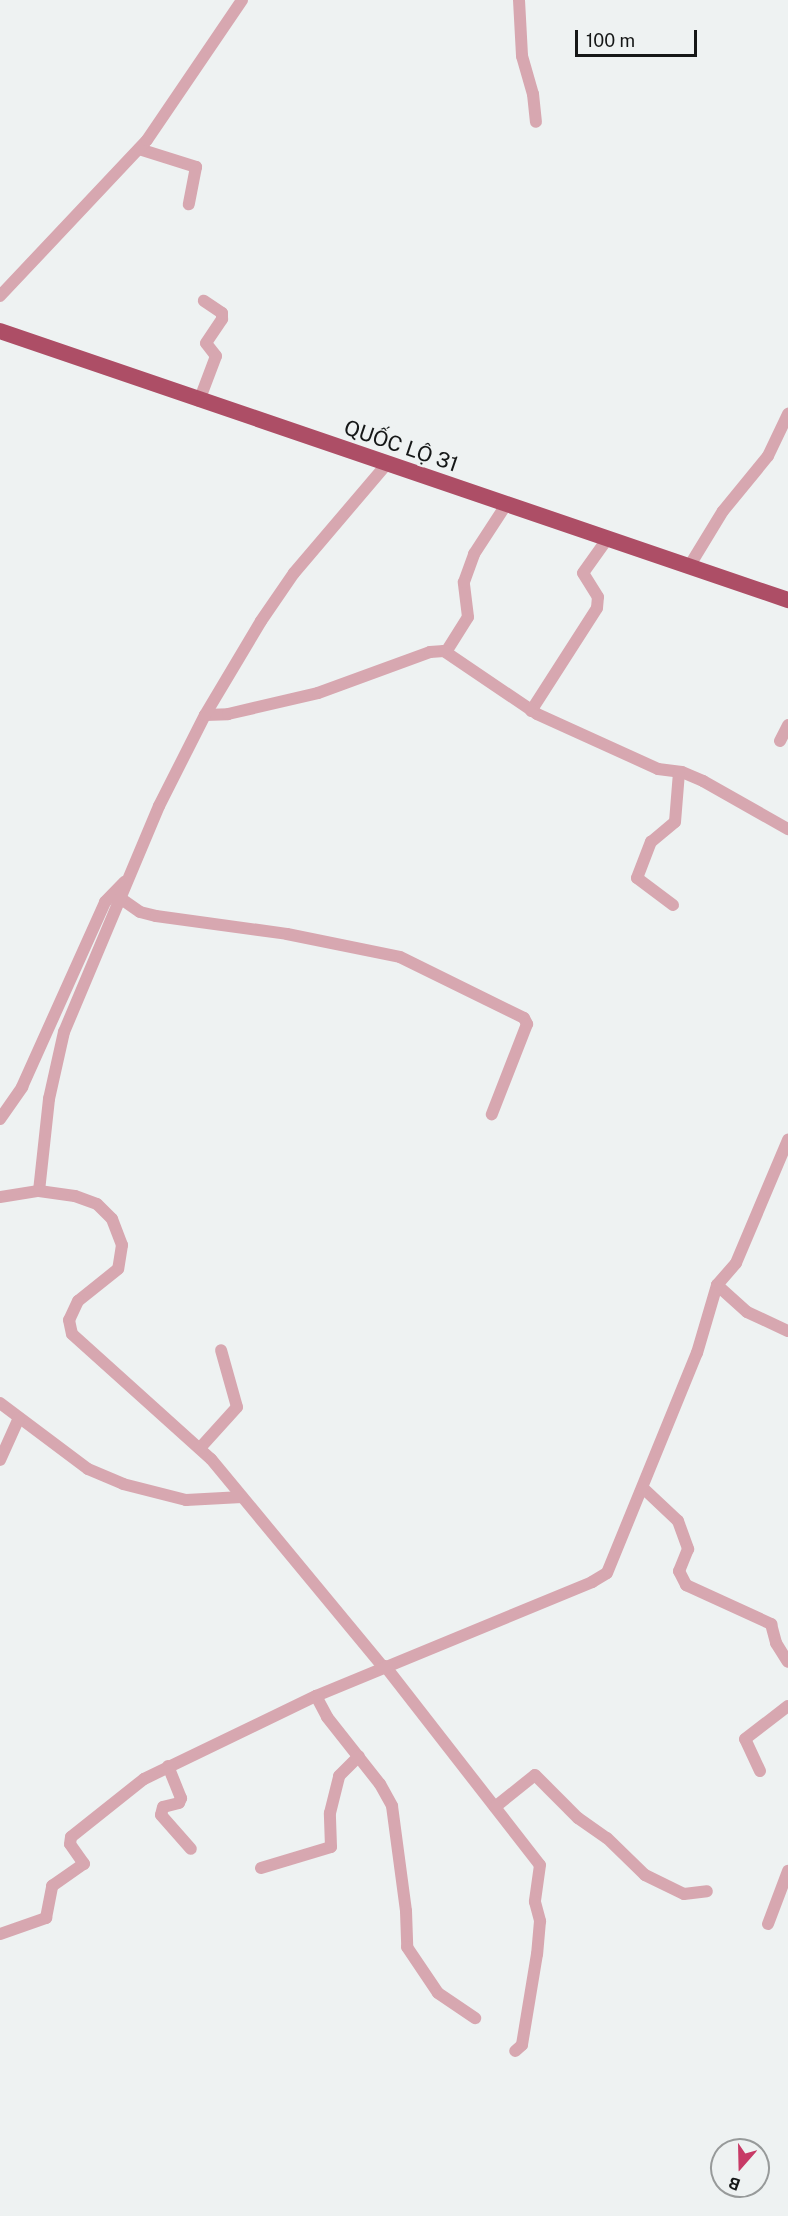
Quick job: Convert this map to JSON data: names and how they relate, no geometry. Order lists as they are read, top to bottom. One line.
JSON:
{"streets":{"highway":["QUỐC LỘ 31"]},"scale_bar":"100 m","north":"bottom"}
